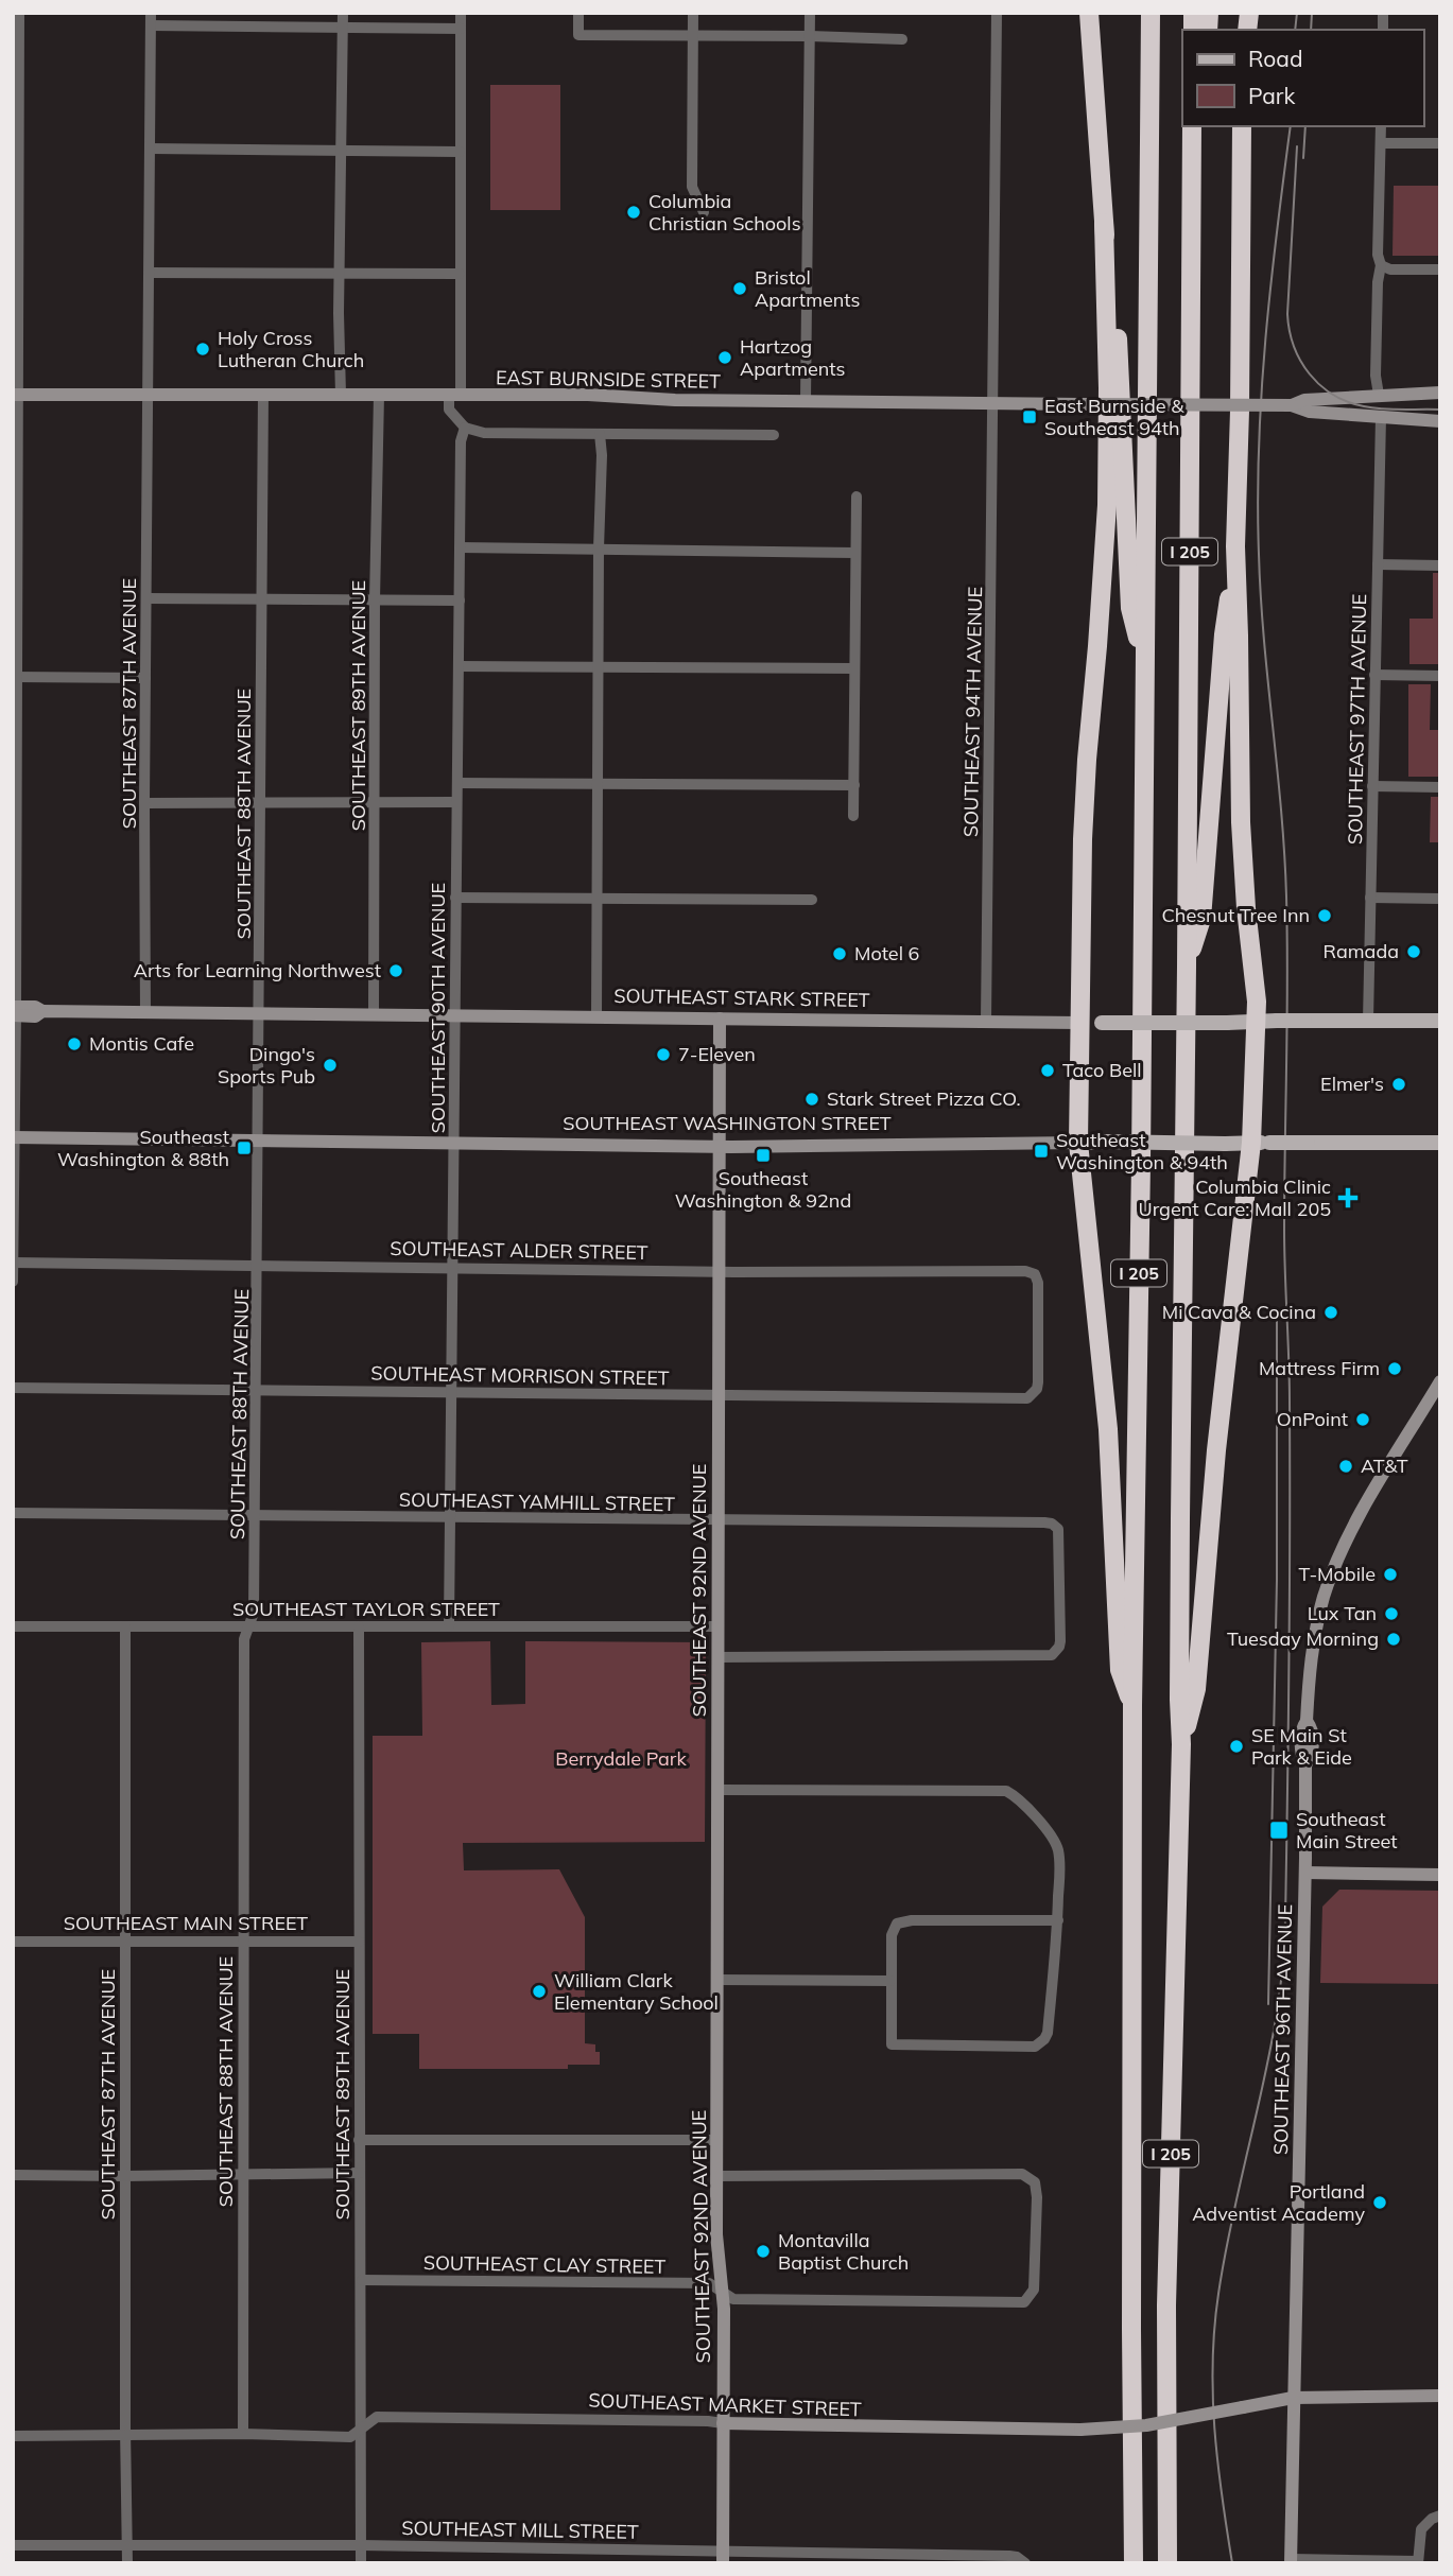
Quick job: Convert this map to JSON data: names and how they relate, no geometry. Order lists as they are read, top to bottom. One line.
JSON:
{"streets":{"highway":["I 205"],"main road":["SOUTHEAST STARK STREET","SOUTHEAST WASHINGTON STREET"],"street":["EAST BURNSIDE STREET","SOUTHEAST 87TH AVENUE","SOUTHEAST 89TH AVENUE","SOUTHEAST 94TH AVENUE","SOUTHEAST 97TH AVENUE","SOUTHEAST 88TH AVENUE","SOUTHEAST 90TH AVENUE","SOUTHEAST ALDER STREET","SOUTHEAST MORRISON STREET","SOUTHEAST YAMHILL STREET","SOUTHEAST 92ND AVENUE","SOUTHEAST TAYLOR STREET","SOUTHEAST MAIN STREET","SOUTHEAST 96TH AVENUE","SOUTHEAST CLAY STREET","SOUTHEAST MARKET STREET","SOUTHEAST MILL STREET"]},"crossings":[["EAST BURNSIDE STREET","SOUTHEAST 87TH AVENUE"],["EAST BURNSIDE STREET","SOUTHEAST 89TH AVENUE"],["EAST BURNSIDE STREET","SOUTHEAST 94TH AVENUE"],["EAST BURNSIDE STREET","SOUTHEAST 97TH AVENUE"],["EAST BURNSIDE STREET","SOUTHEAST 88TH AVENUE"],["SOUTHEAST 87TH AVENUE","SOUTHEAST STARK STREET"],["SOUTHEAST 87TH AVENUE","SOUTHEAST TAYLOR STREET"],["SOUTHEAST 87TH AVENUE","SOUTHEAST MAIN STREET"],["SOUTHEAST 87TH AVENUE","SOUTHEAST MARKET STREET"],["SOUTHEAST 87TH AVENUE","SOUTHEAST MILL STREET"],["SOUTHEAST 89TH AVENUE","SOUTHEAST STARK STREET"],["SOUTHEAST 89TH AVENUE","SOUTHEAST TAYLOR STREET"],["SOUTHEAST 89TH AVENUE","SOUTHEAST MAIN STREET"],["SOUTHEAST 89TH AVENUE","SOUTHEAST CLAY STREET"],["SOUTHEAST 89TH AVENUE","SOUTHEAST MARKET STREET"],["SOUTHEAST 89TH AVENUE","SOUTHEAST MILL STREET"],["SOUTHEAST 94TH AVENUE","SOUTHEAST STARK STREET"],["SOUTHEAST 97TH AVENUE","SOUTHEAST STARK STREET"],["SOUTHEAST 88TH AVENUE","SOUTHEAST STARK STREET"],["SOUTHEAST 88TH AVENUE","SOUTHEAST WASHINGTON STREET"],["SOUTHEAST 88TH AVENUE","SOUTHEAST ALDER STREET"],["SOUTHEAST 88TH AVENUE","SOUTHEAST MORRISON STREET"],["SOUTHEAST 88TH AVENUE","SOUTHEAST YAMHILL STREET"],["SOUTHEAST 88TH AVENUE","SOUTHEAST TAYLOR STREET"],["SOUTHEAST 88TH AVENUE","SOUTHEAST MAIN STREET"],["SOUTHEAST 88TH AVENUE","SOUTHEAST MARKET STREET"],["SOUTHEAST STARK STREET","SOUTHEAST 90TH AVENUE"],["SOUTHEAST STARK STREET","SOUTHEAST 92ND AVENUE"],["SOUTHEAST 90TH AVENUE","SOUTHEAST WASHINGTON STREET"],["SOUTHEAST 90TH AVENUE","SOUTHEAST ALDER STREET"],["SOUTHEAST 90TH AVENUE","SOUTHEAST MORRISON STREET"],["SOUTHEAST 90TH AVENUE","SOUTHEAST YAMHILL STREET"],["SOUTHEAST 90TH AVENUE","SOUTHEAST TAYLOR STREET"],["SOUTHEAST WASHINGTON STREET","SOUTHEAST 92ND AVENUE"],["SOUTHEAST ALDER STREET","SOUTHEAST MORRISON STREET"],["SOUTHEAST ALDER STREET","SOUTHEAST 92ND AVENUE"],["SOUTHEAST MORRISON STREET","SOUTHEAST 92ND AVENUE"],["SOUTHEAST YAMHILL STREET","SOUTHEAST 92ND AVENUE"],["SOUTHEAST 92ND AVENUE","SOUTHEAST TAYLOR STREET"],["SOUTHEAST 92ND AVENUE","SOUTHEAST CLAY STREET"],["SOUTHEAST 92ND AVENUE","SOUTHEAST MARKET STREET"],["SOUTHEAST 92ND AVENUE","SOUTHEAST MILL STREET"],["SOUTHEAST 96TH AVENUE","SOUTHEAST MARKET STREET"]],"parks":["Berrydale Park"],"places":{"other":["Columbia Christian Schools","Bristol Apartments","Holy Cross Lutheran Church","Hartzog Apartments","Chesnut Tree Inn","Ramada","Motel 6","Arts for Learning Northwest","Montis Cafe","7-Eleven","Dingo's Sports Pub","Taco Bell","Elmer's","Stark Street Pizza CO.","Mi Cava & Cocina","Mattress Firm","OnPoint","AT&T","T-Mobile","Lux Tan","Tuesday Morning","SE Main St Park & Eide","William Clark Elementary School","Portland Adventist Academy","Montavilla Baptist Church"],"transit":["East Burnside & Southeast 94th","Southeast Washington & 88th","Southeast Washington & 94th","Southeast Washington & 92nd","Southeast Main Street"],"health":["Columbia Clinic Urgent Care: Mall 205"]},"legend":["Road","Park"]}
